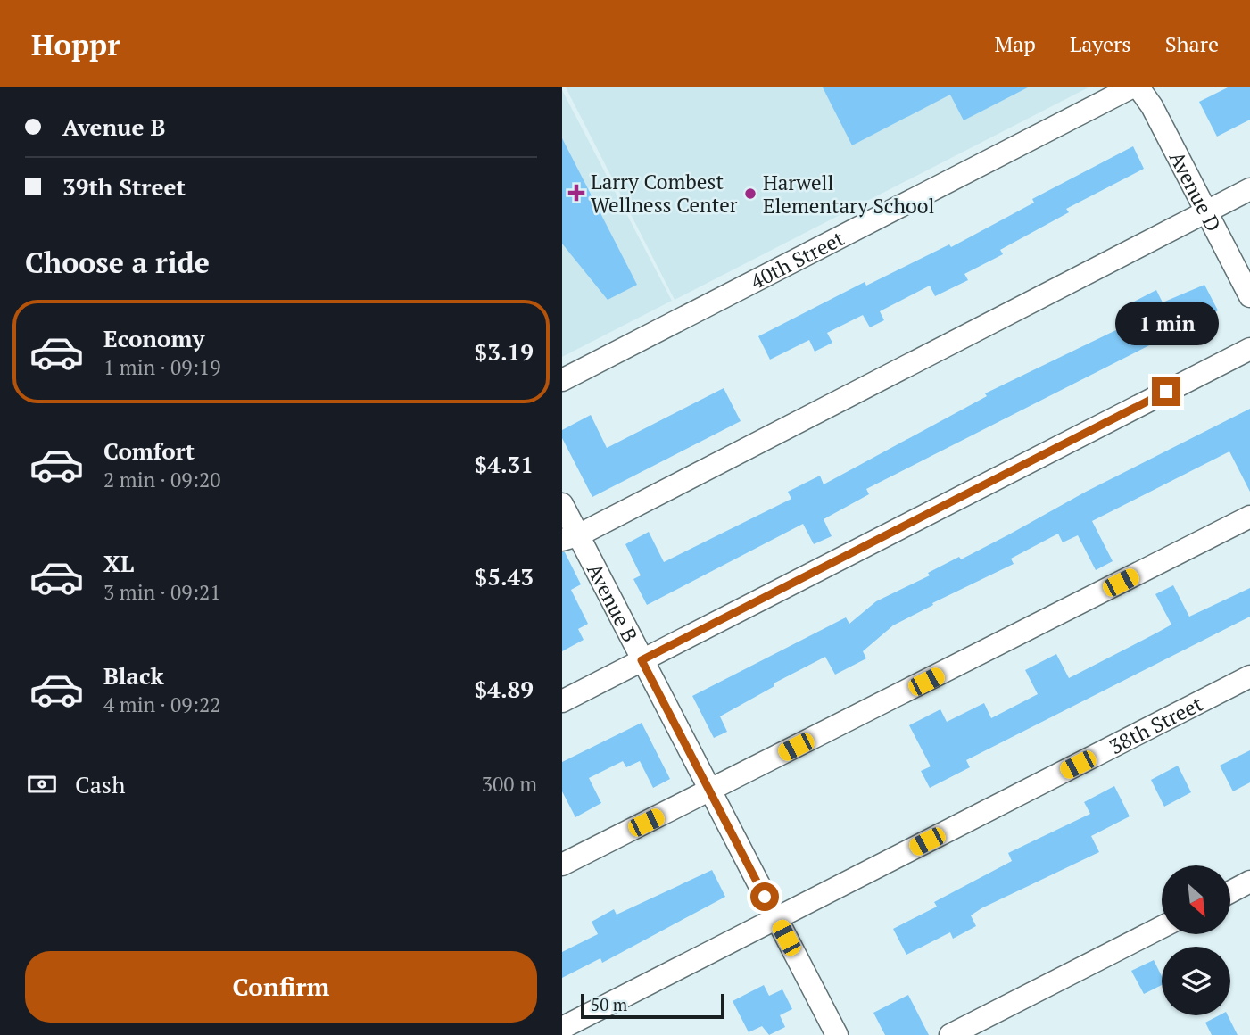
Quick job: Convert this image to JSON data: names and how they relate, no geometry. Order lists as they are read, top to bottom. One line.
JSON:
{"streets":{"street":["Avenue D","40th Street","Avenue B","38th Street"]},"crossings":[["Avenue B","38th Street"]],"places":{"health":["Larry Combest Wellness Center"],"other":["Harwell Elementary School"]},"scale_bar":"50 m","north":"bottom right","page":{"header":"Hoppr","nav":["Map","Layers","Share"],"banner":["Avenue B","39th Street"],"heading":"Choose a ride","list":[{"name":"Economy","note":"1 min · 09:19","value":"$3.19"},{"name":"Comfort","note":"2 min · 09:20","value":"$4.31"},{"name":"XL","note":"3 min · 09:21","value":"$5.43"},{"name":"Black","note":"4 min · 09:22","value":"$4.89"}],"bubble":"1 min","pay":["Cash","300 m"],"buttons":"Confirm","scale":"50 m"}}
